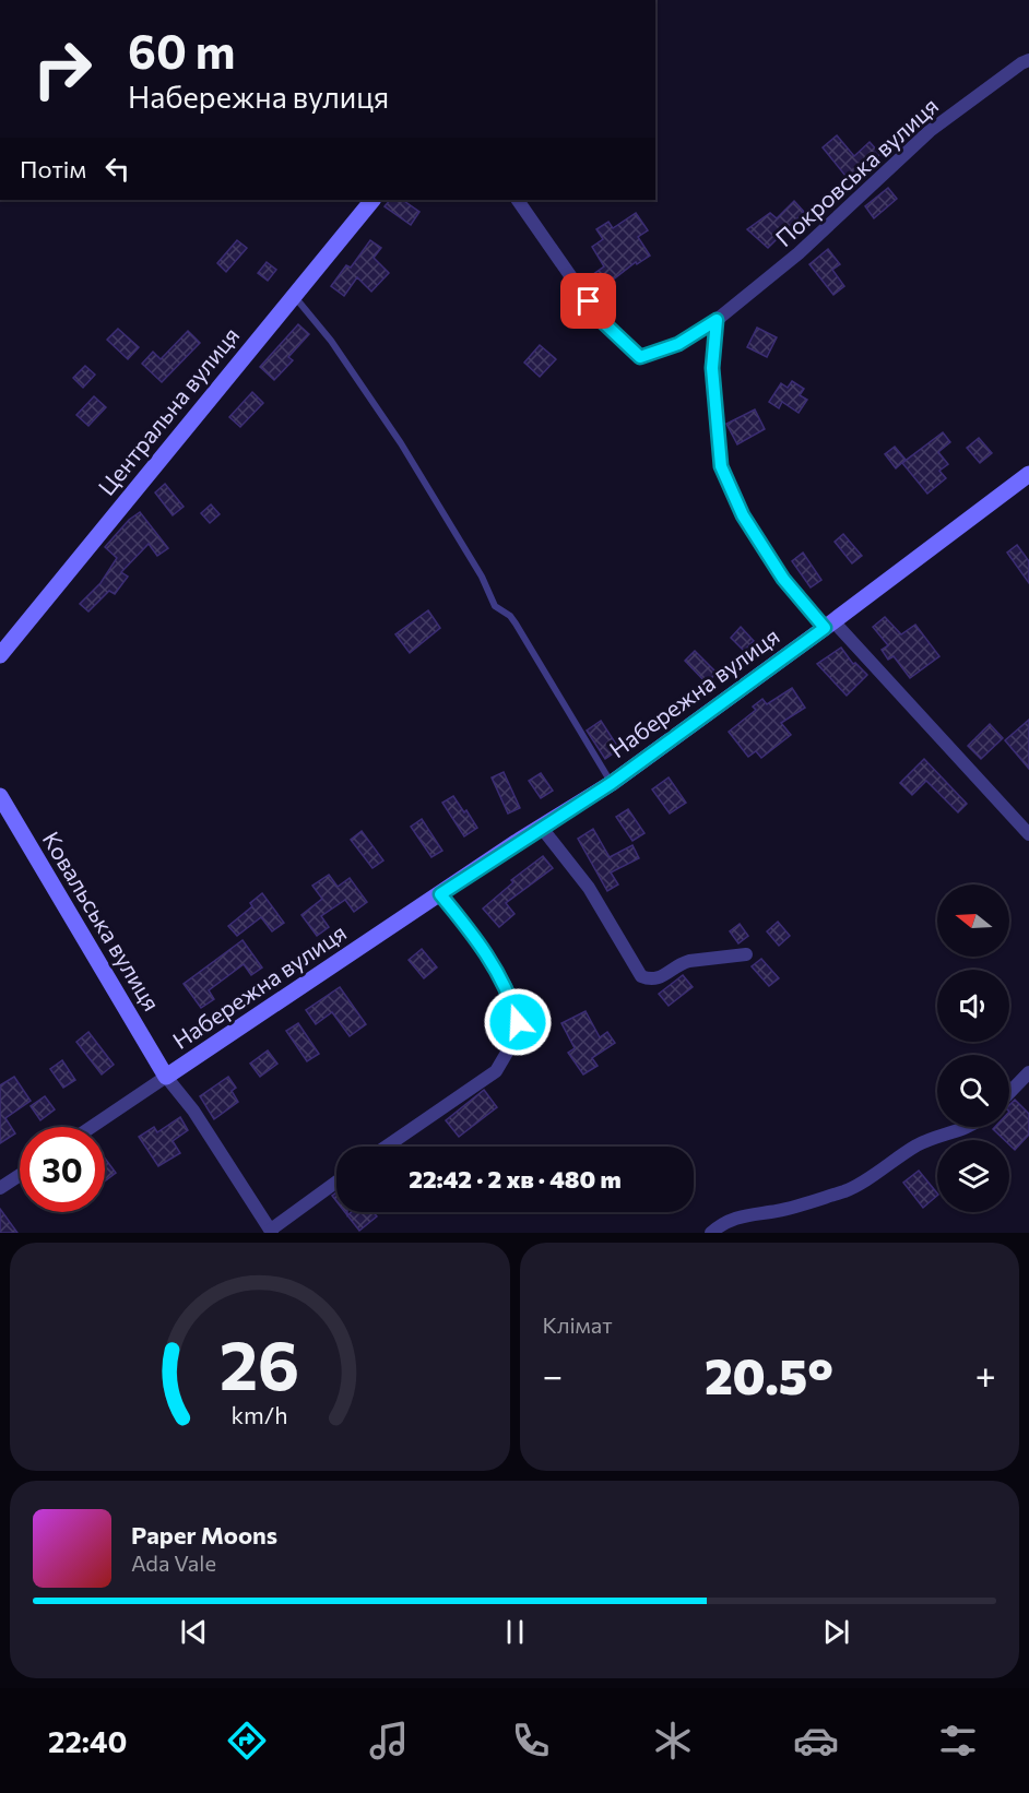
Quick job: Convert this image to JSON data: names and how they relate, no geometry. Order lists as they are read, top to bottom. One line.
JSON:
{"streets":{"street":["Покровська вулиця","Центральна вулиця","Набережна вулиця","Ковальська вулиця"]},"crossings":[["Набережна вулиця","Ковальська вулиця"]],"north":"left","page":{"turn":["60 m","Набережна вулиця"],"then":"Потім","limit":"30","trip":"22:42 · 2 хв · 480 m","tile":"Клімат","heat":["−","20.5°","+"],"song":["Paper Moons","Ada Vale"],"tabs":"22:40","gauge":["26","km/h"]}}
